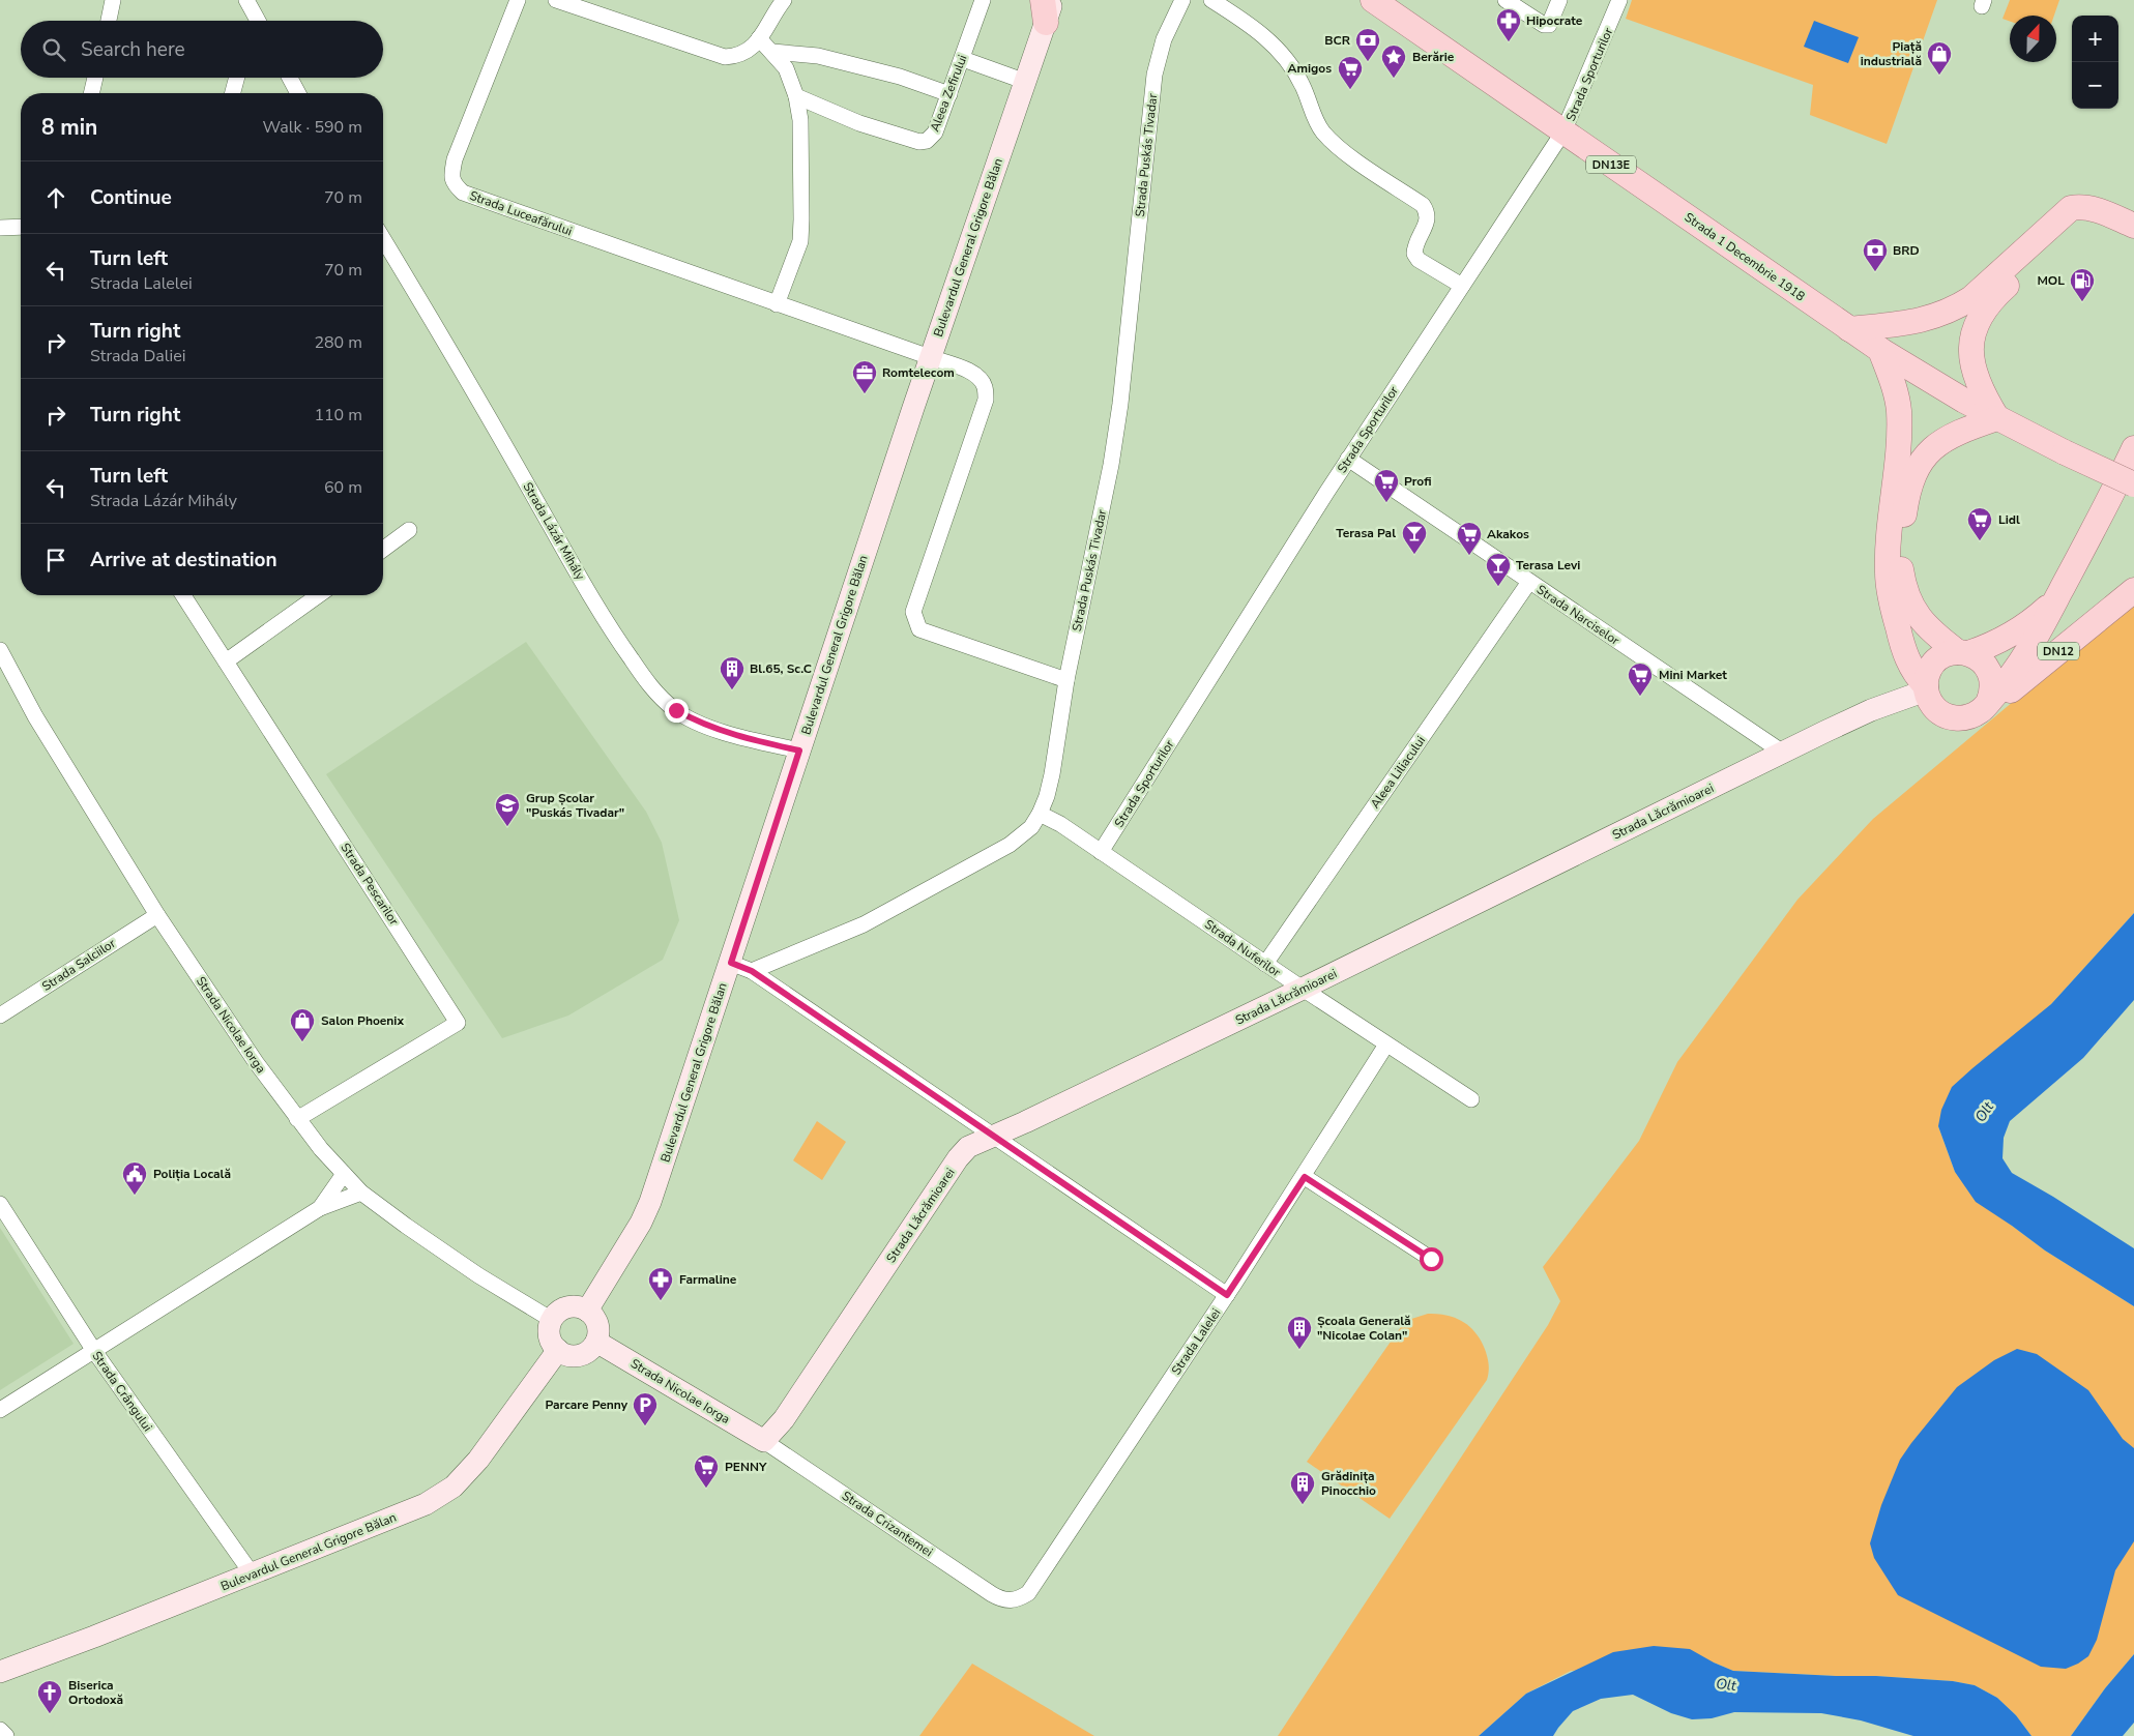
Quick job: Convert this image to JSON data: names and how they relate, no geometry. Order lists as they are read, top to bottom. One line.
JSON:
{"streets":{"main road":["DN13E","Bulevardul General Grigore Bălan","Strada 1 Decembrie 1918","DN12","Strada Lăcrămioarei","Strada Nicolae Iorga"],"street":["Strada Sporturilor","Aleea Zefirului","Strada Puskás Tivadar","Strada Luceafărului","Strada Lázár Mihály","Strada Narciselor","Aleea Liliacului","Strada Pescarilor","Strada Nuferilor","Strada Salciilor","Strada Lalelei","Strada Crângului","Strada Crizantemei"]},"crossings":[["Strada Sporturilor","Strada 1 Decembrie 1918"],["Strada Sporturilor","Strada Narciselor"],["Strada Sporturilor","Strada Nuferilor"],["Strada Puskás Tivadar","Strada Luceafărului"],["Strada Puskás Tivadar","Strada Nuferilor"],["Strada Luceafărului","Bulevardul General Grigore Bălan"],["Bulevardul General Grigore Bălan","Strada Lázár Mihály"],["Bulevardul General Grigore Bălan","Strada Nicolae Iorga"],["Bulevardul General Grigore Bălan","Strada Crângului"],["Strada Narciselor","Aleea Liliacului"],["Strada Narciselor","Strada Lăcrămioarei"],["DN12","Strada Lăcrămioarei"],["Aleea Liliacului","Strada Nuferilor"],["Strada Lăcrămioarei","Strada Nuferilor"],["Strada Lăcrămioarei","Strada Nicolae Iorga"],["Strada Lăcrămioarei","Strada Crizantemei"],["Strada Pescarilor","Strada Nicolae Iorga"],["Strada Nuferilor","Strada Lalelei"],["Strada Salciilor","Strada Nicolae Iorga"],["Strada Nicolae Iorga","Strada Crizantemei"],["Strada Lalelei","Strada Crizantemei"]],"water":["Olt"],"places":{"pharmacy":["Hipocrate","Farmaline"],"bank":["BCR","BRD"],"shop":["Piață industrială","Salon Phoenix"],"place":["Berărie"],"supermarket":["Amigos","Profi","Lidl","Akakos","Mini Market","PENNY"],"fuel station":["MOL"],"office":["Romtelecom"],"bar":["Terasa Pal","Terasa Levi"],"building":["Bl.65, Sc.C","Școala Generală \"Nicolae Colan\"","Grădinița Pinocchio"],"school or university":["Grup Școlar \"Puskás Tivadar\""],"public building":["Poliția Locală"],"parking":["Parcare Penny"],"church":["Biserica Ortodoxă"]},"north":"top","page":{"map_buttons":["+","−"],"search":"Search here","heading":["8 min","Walk · 590 m"],"list":[["Continue","70 m"],["Turn left","Strada Lalelei","70 m"],["Turn right","Strada Daliei","280 m"],["Turn right","110 m"],["Turn left","Strada Lázár Mihály","60 m"],"Arrive at destination"]}}
